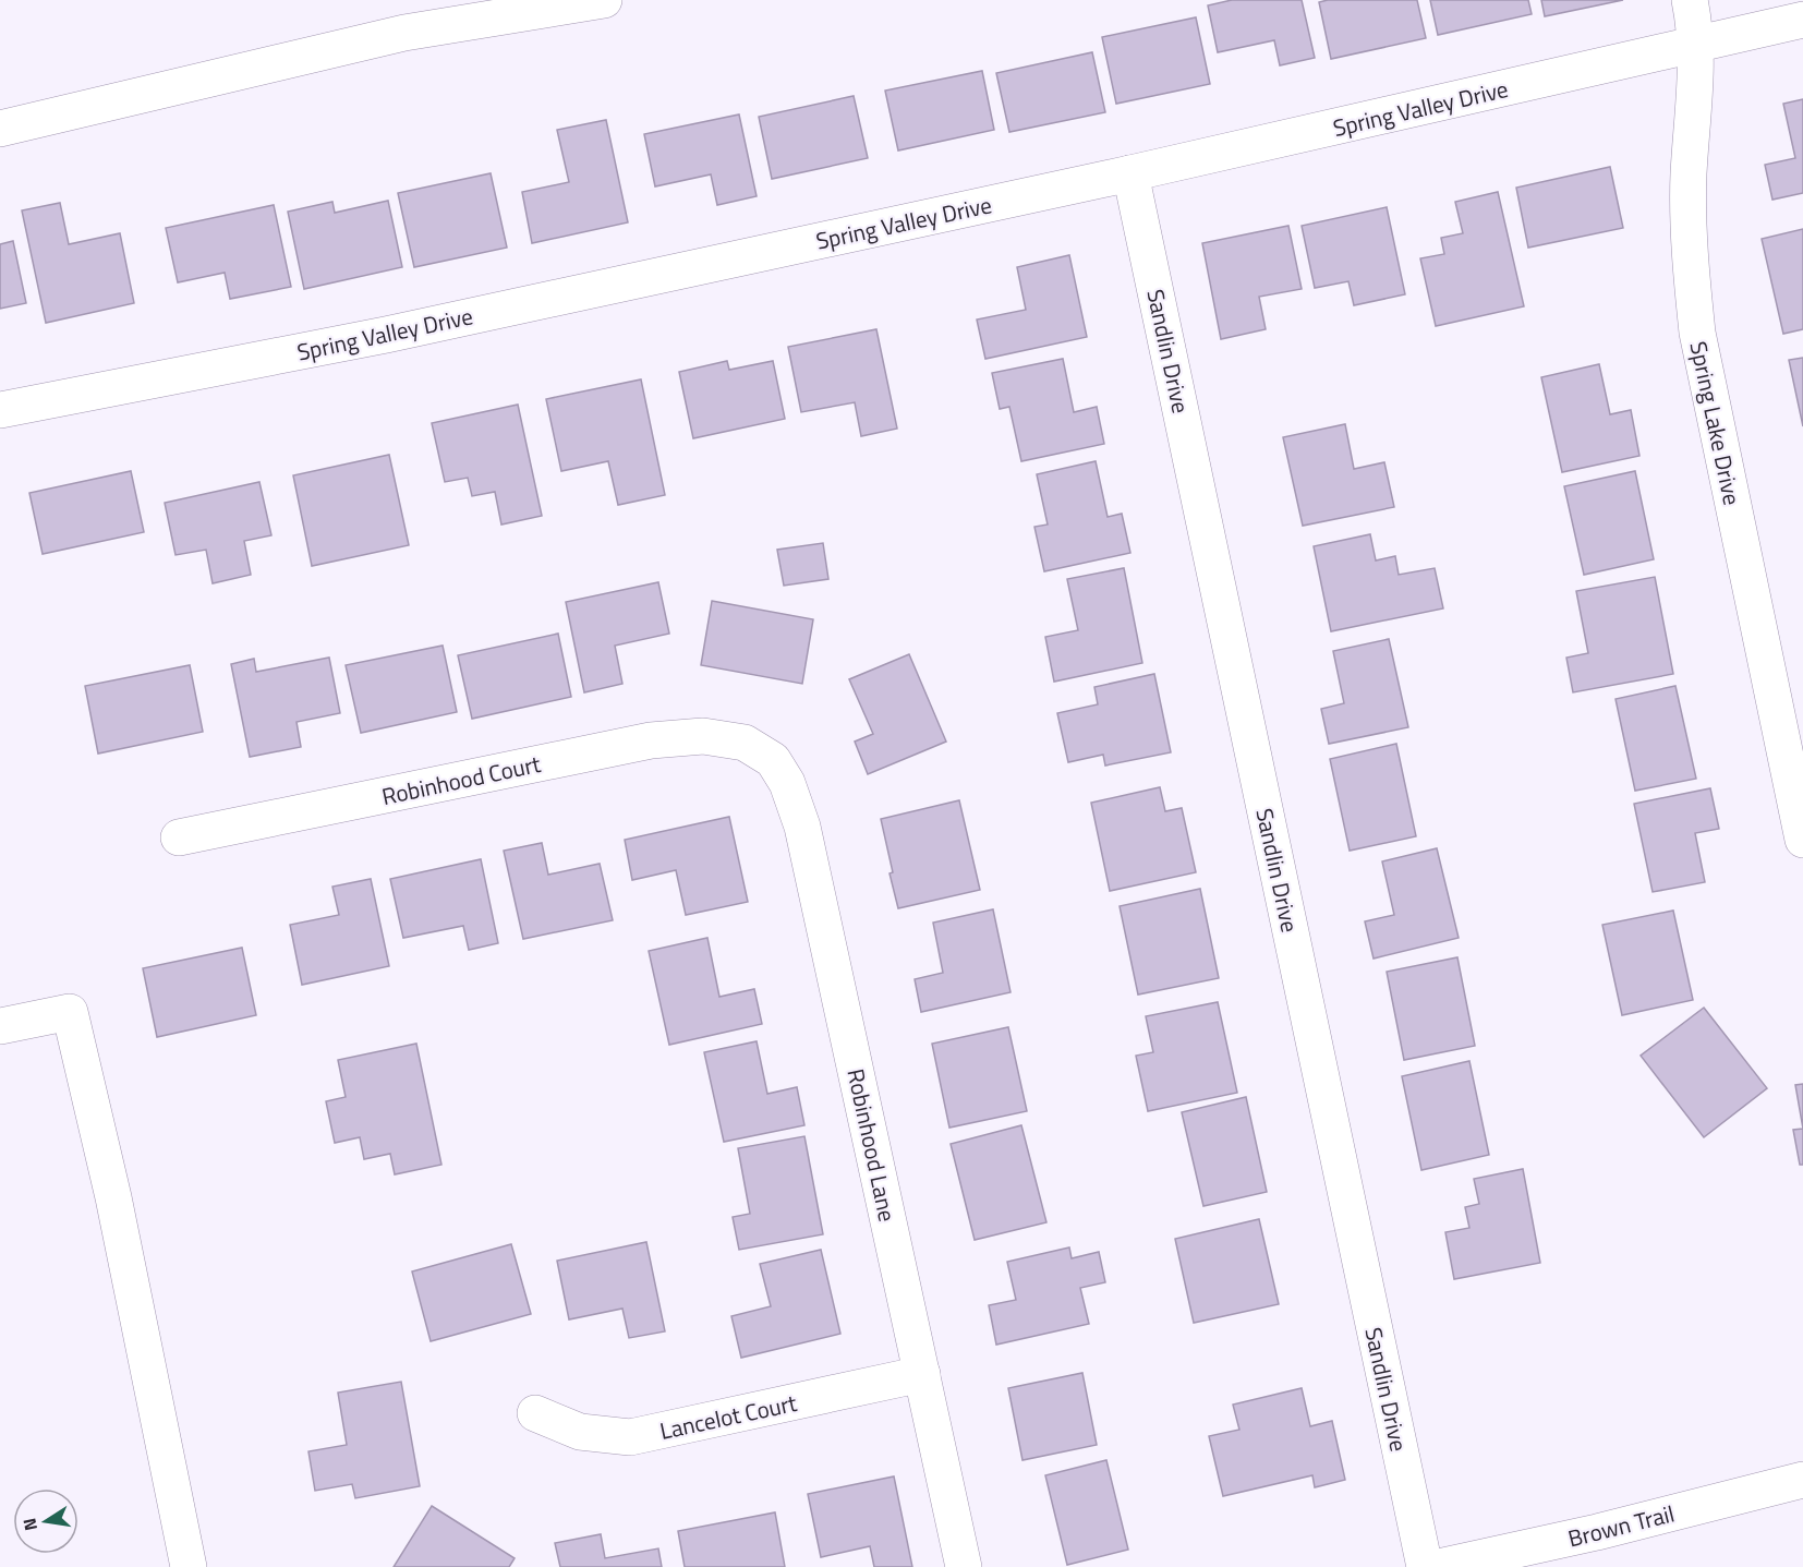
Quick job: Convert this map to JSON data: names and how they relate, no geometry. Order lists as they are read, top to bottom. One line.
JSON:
{"streets":{"street":["Spring Valley Drive","Sandlin Drive","Spring Lake Drive","Robinhood Court","Robinhood Lane","Lancelot Court","Brown Trail"]},"crossings":[["Spring Valley Drive","Sandlin Drive"],["Spring Valley Drive","Spring Lake Drive"],["Robinhood Court","Robinhood Lane"],["Robinhood Lane","Lancelot Court"]],"north":"left"}
